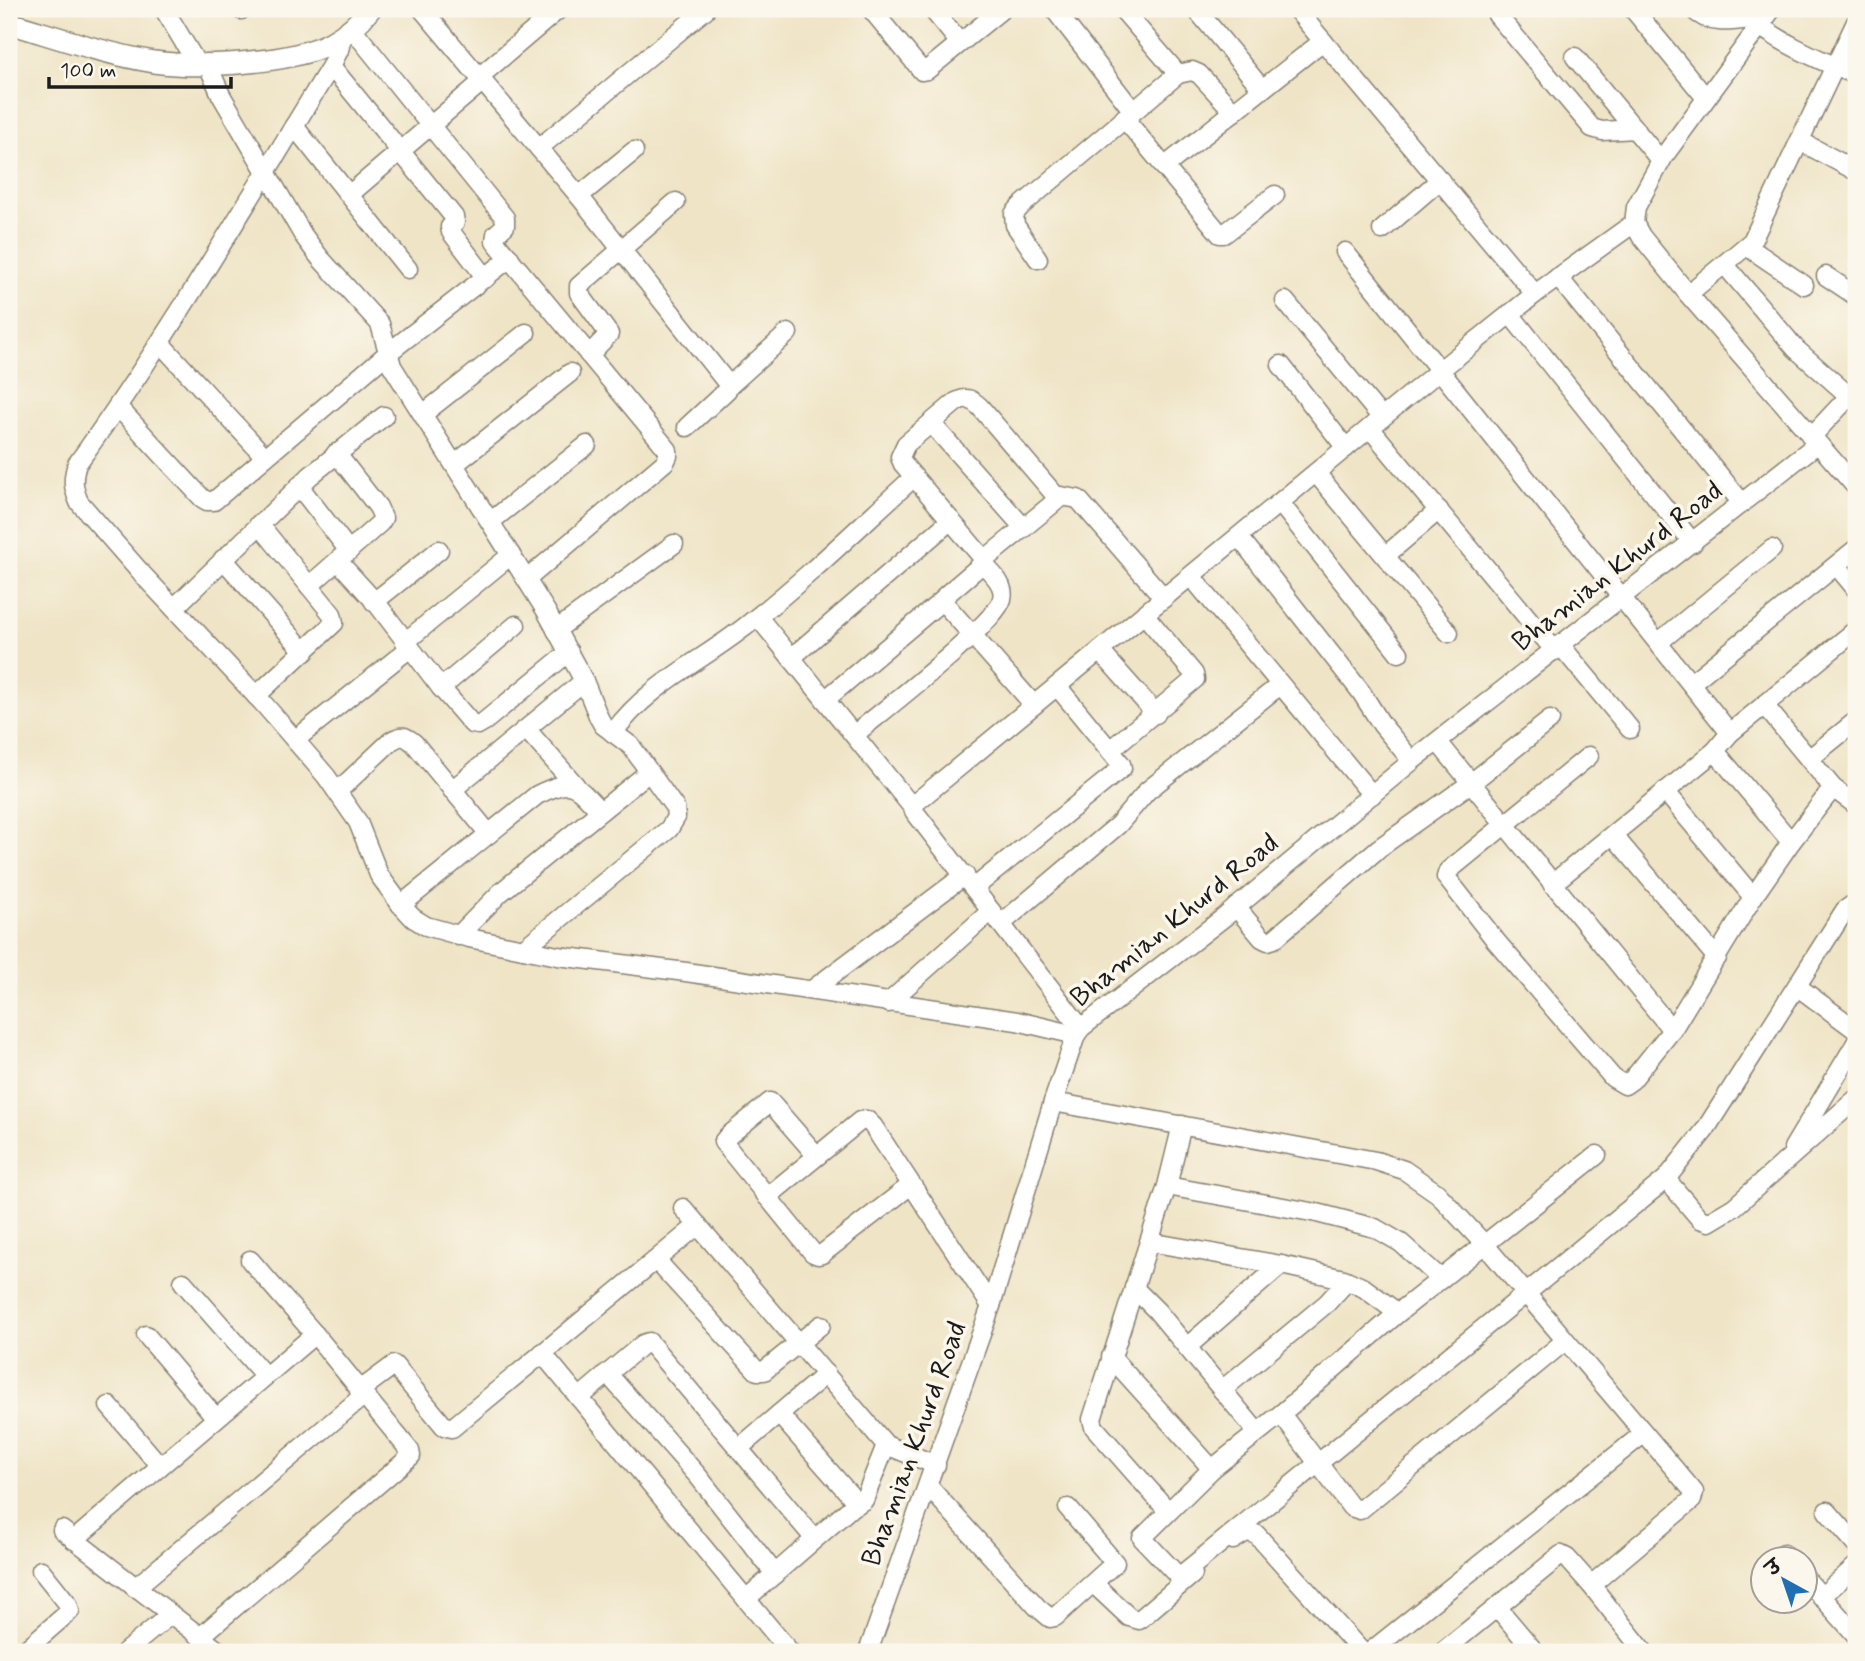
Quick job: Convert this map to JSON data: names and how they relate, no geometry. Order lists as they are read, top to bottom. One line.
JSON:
{"streets":{"street":["Bhamian Khurd Road"]},"scale_bar":"100 m","north":"top left"}
